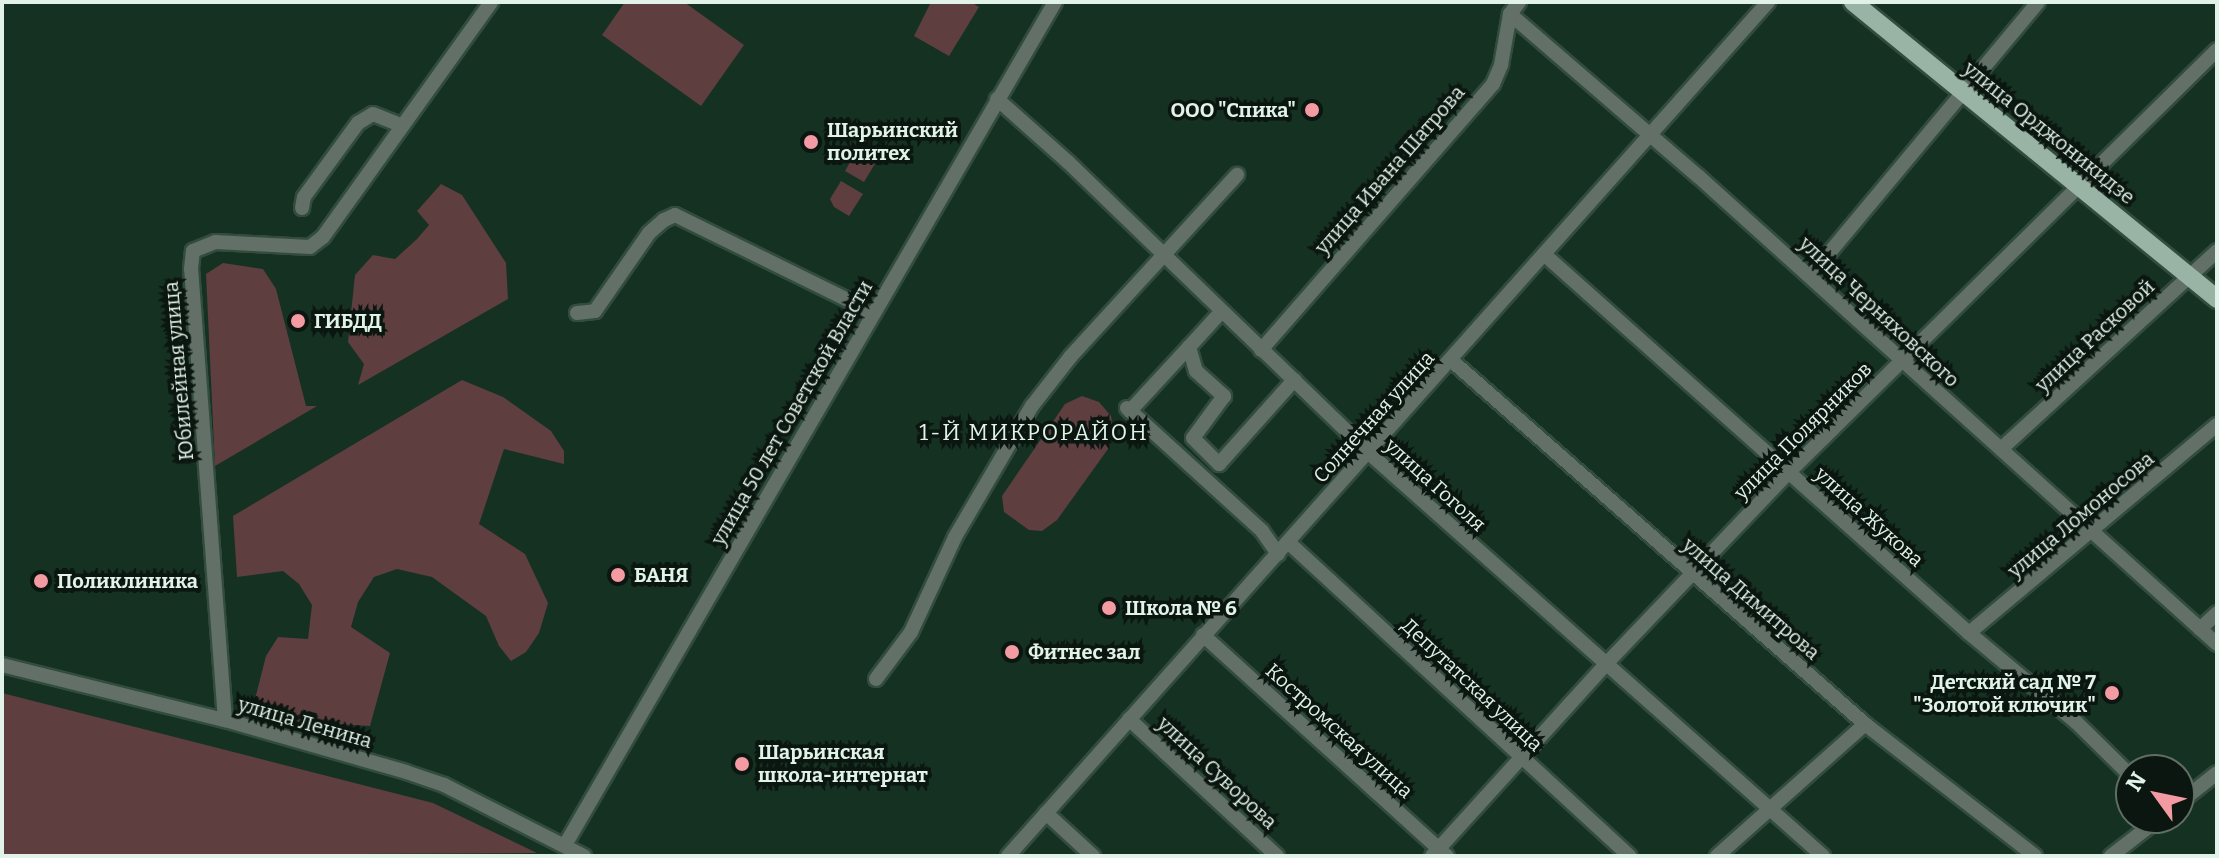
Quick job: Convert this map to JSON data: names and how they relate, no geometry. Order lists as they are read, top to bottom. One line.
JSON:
{"streets":{"main road":["улица Орджоникидзе"],"street":["улица Ивана Шатрова","улица Черняховского","улица Расковой","Юбилейная улица","улица 50 лет Советской Власти","Солнечная улица","улица Полярников","улица Гоголя","улица Ломоносова","улица Жукова","улица Димитрова","Депутатская улица","улица Ленина","Костромская улица","улица Суворова"]},"crossings":[["улица Орджоникидзе","улица Расковой"],["улица Орджоникидзе","улица Полярников"],["улица Ивана Шатрова","улица Черняховского"],["улица Ивана Шатрова","улица Гоголя"],["улица Черняховского","улица Расковой"],["улица Черняховского","Солнечная улица"],["улица Черняховского","улица Полярников"],["улица Черняховского","улица Ломоносова"],["Юбилейная улица","улица Ленина"],["улица 50 лет Советской Власти","улица Гоголя"],["улица 50 лет Советской Власти","улица Ленина"],["Солнечная улица","улица Гоголя"],["Солнечная улица","улица Жукова"],["Солнечная улица","улица Димитрова"],["Солнечная улица","Депутатская улица"],["Солнечная улица","Костромская улица"],["Солнечная улица","улица Суворова"],["улица Полярников","улица Гоголя"],["улица Полярников","улица Жукова"],["улица Полярников","улица Димитрова"],["улица Полярников","Депутатская улица"],["улица Полярников","Костромская улица"],["улица Ломоносова","улица Жукова"]],"districts":["1-Й МИКРОРАЙОН"],"places":["ООО \"Спика\"","Шарьинский политех","ГИБДД","БАНЯ","Поликлиника","Школа № 6","Фитнес зал","Детский сад № 7 \"Золотой ключик\"","Шарьинская школа-интернат"],"north":"top left"}
